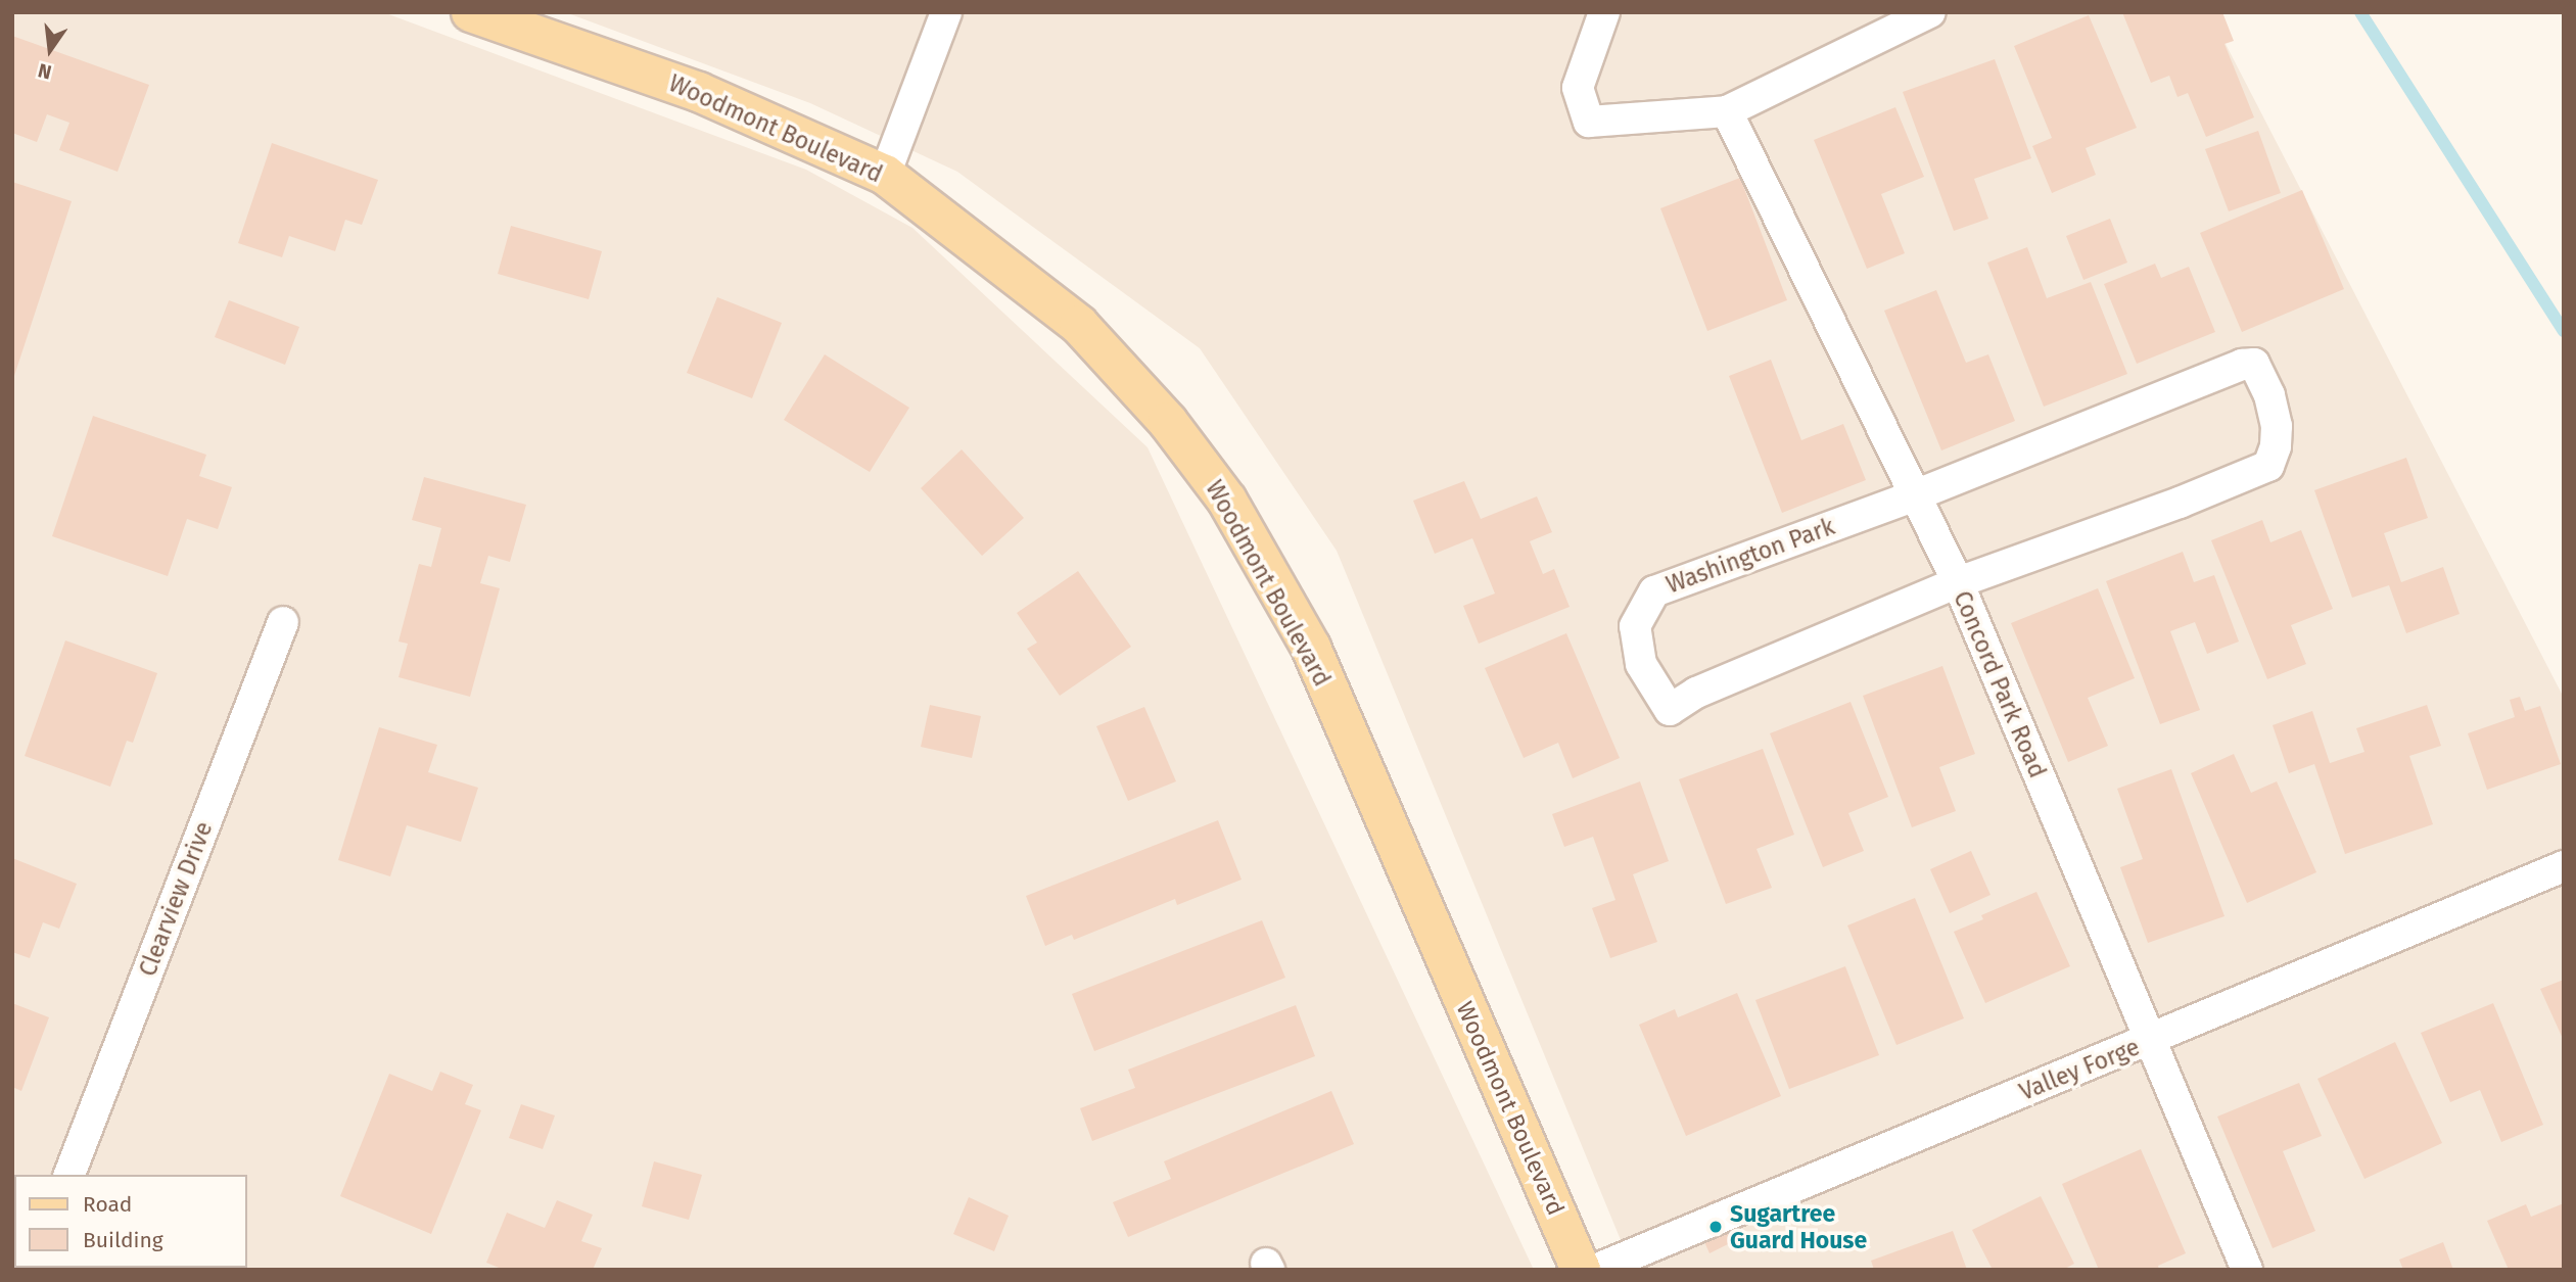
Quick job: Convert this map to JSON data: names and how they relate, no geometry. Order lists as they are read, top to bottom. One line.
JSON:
{"streets":{"main road":["Woodmont Boulevard"],"street":["Washington Park","Concord Park Road","Clearview Drive","Valley Forge"]},"crossings":[["Washington Park","Concord Park Road"],["Concord Park Road","Valley Forge"]],"places":["Sugartree Guard House"],"legend":["Road","Building"],"north":"bottom"}
